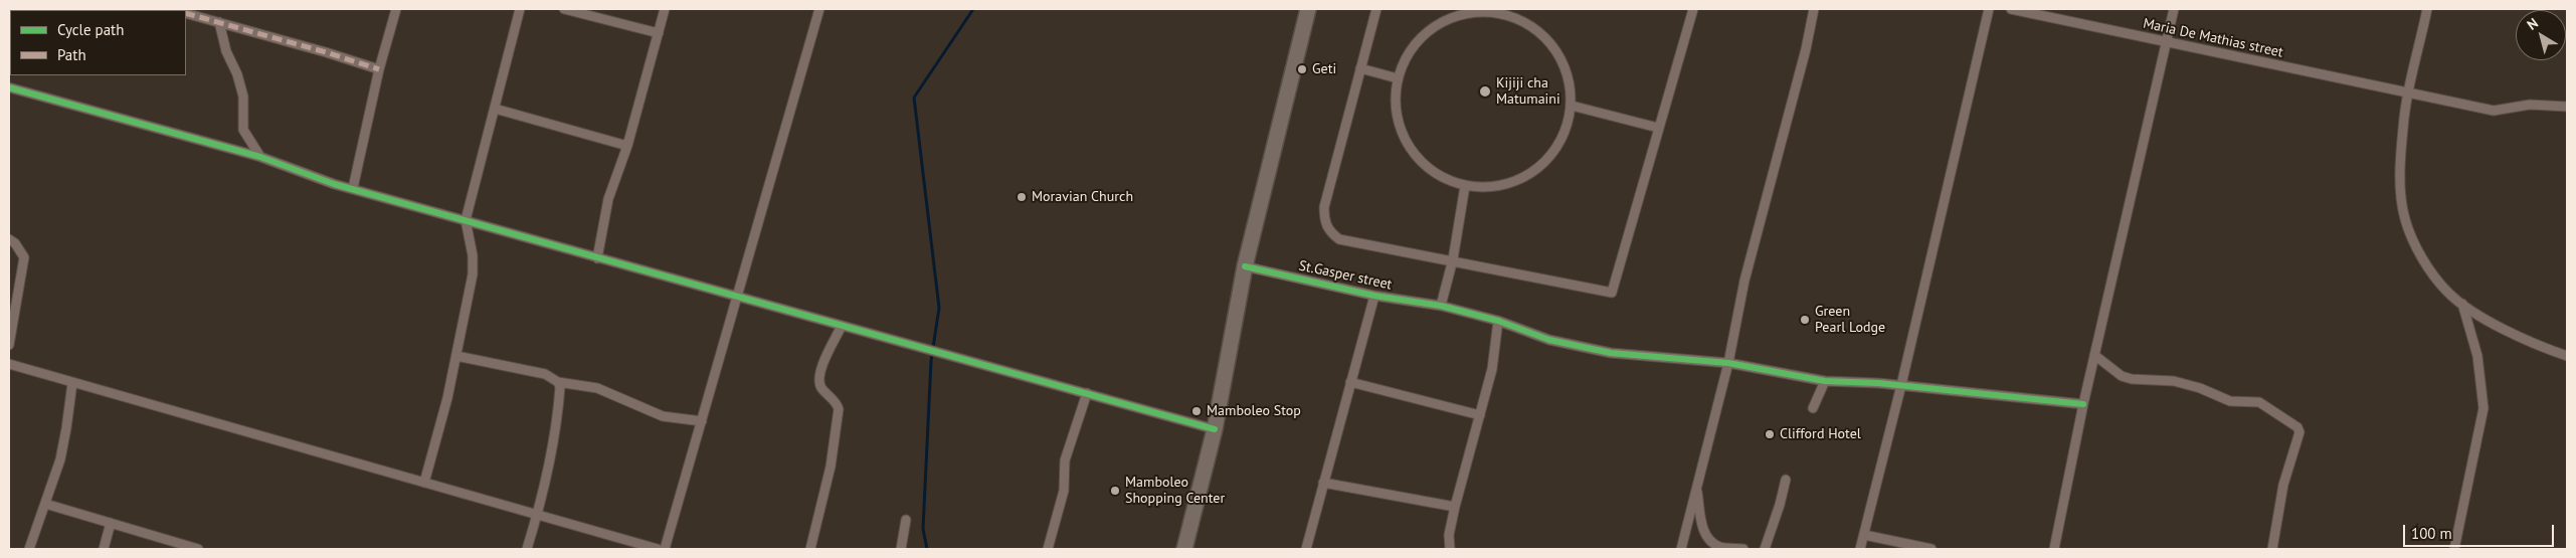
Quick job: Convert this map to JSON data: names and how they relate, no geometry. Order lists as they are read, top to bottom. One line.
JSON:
{"streets":{"street":["Maria De Mathias street","St.Gasper street"]},"places":["Geti","Kijiji cha Matumaini","Moravian Church","Green Pearl Lodge","Mamboleo Stop","Clifford Hotel","Mamboleo Shopping Center"],"legend":["Cycle path","Path"],"scale_bar":"100 m","north":"top left"}
